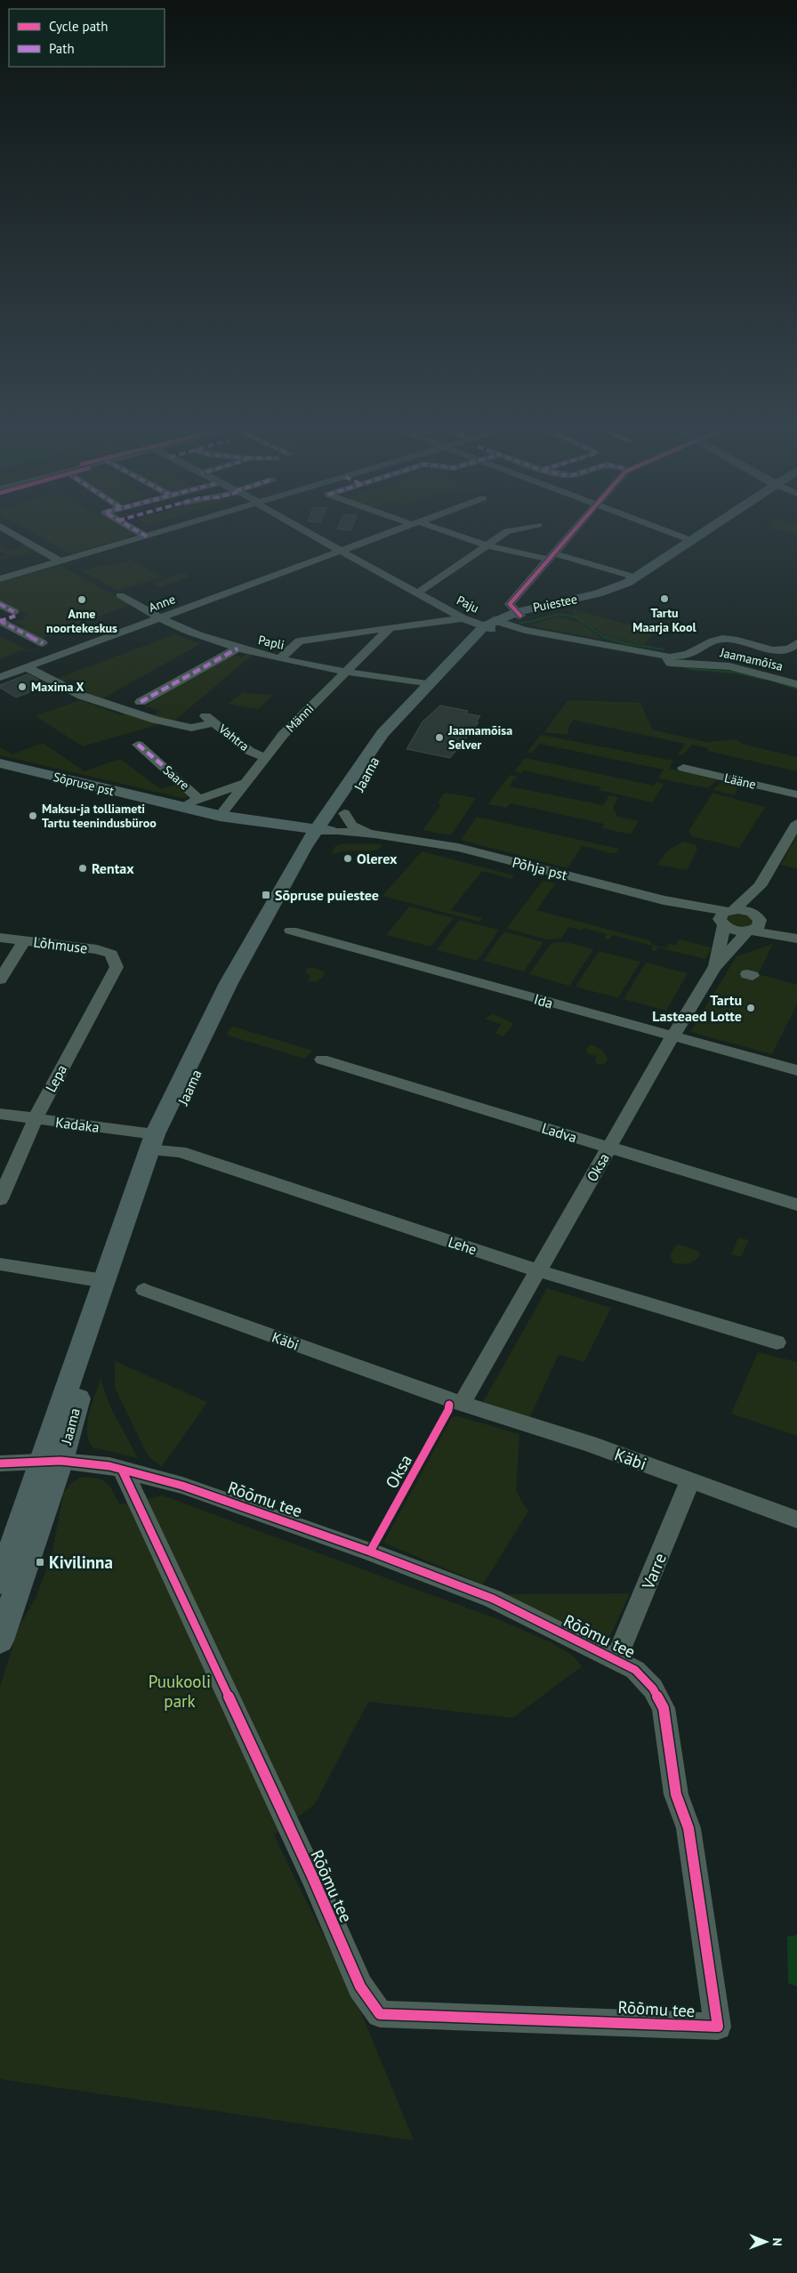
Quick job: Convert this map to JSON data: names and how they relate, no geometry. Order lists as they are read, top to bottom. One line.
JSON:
{"streets":{"main road":["Puiestee","Jaama","Sõpruse pst"],"street":["Anne","Paju","Papli","Jaamamõisa","Männi","Vahtra","Saare","Lääne","Põhja pst","Lõhmuse","Ida","Lepa","Kadaka","Ladva","Oksa","Lehe","Käbi","Rõõmu tee","Varre"]},"crossings":[["Anne","Paju"],["Anne","Papli"],["Anne","Vahtra"],["Puiestee","Jaama"],["Paju","Jaamamõisa"],["Paju","Jaama"],["Papli","Männi"],["Papli","Jaama"],["Jaamamõisa","Jaama"],["Männi","Vahtra"],["Männi","Sõpruse pst"],["Jaama","Sõpruse pst"],["Jaama","Põhja pst"],["Jaama","Kadaka"],["Jaama","Lehe"],["Jaama","Rõõmu tee"],["Saare","Sõpruse pst"],["Sõpruse pst","Põhja pst"],["Põhja pst","Oksa"],["Lõhmuse","Lepa"],["Ida","Oksa"],["Lepa","Kadaka"],["Kadaka","Lehe"],["Ladva","Oksa"],["Oksa","Lehe"],["Oksa","Käbi"],["Käbi","Varre"],["Rõõmu tee","Varre"]],"parks":["Puukooli park"],"places":{"other":["Tartu Maarja Kool","Anne noortekeskus","Maxima X","Jaamamõisa Selver","Maksu-ja tolliameti Tartu teenindusbüroo","Olerex","Rentax","Tartu Lasteaed Lotte"],"transit":["Sõpruse puiestee","Kivilinna"]},"legend":["Cycle path","Path"],"north":"right"}
